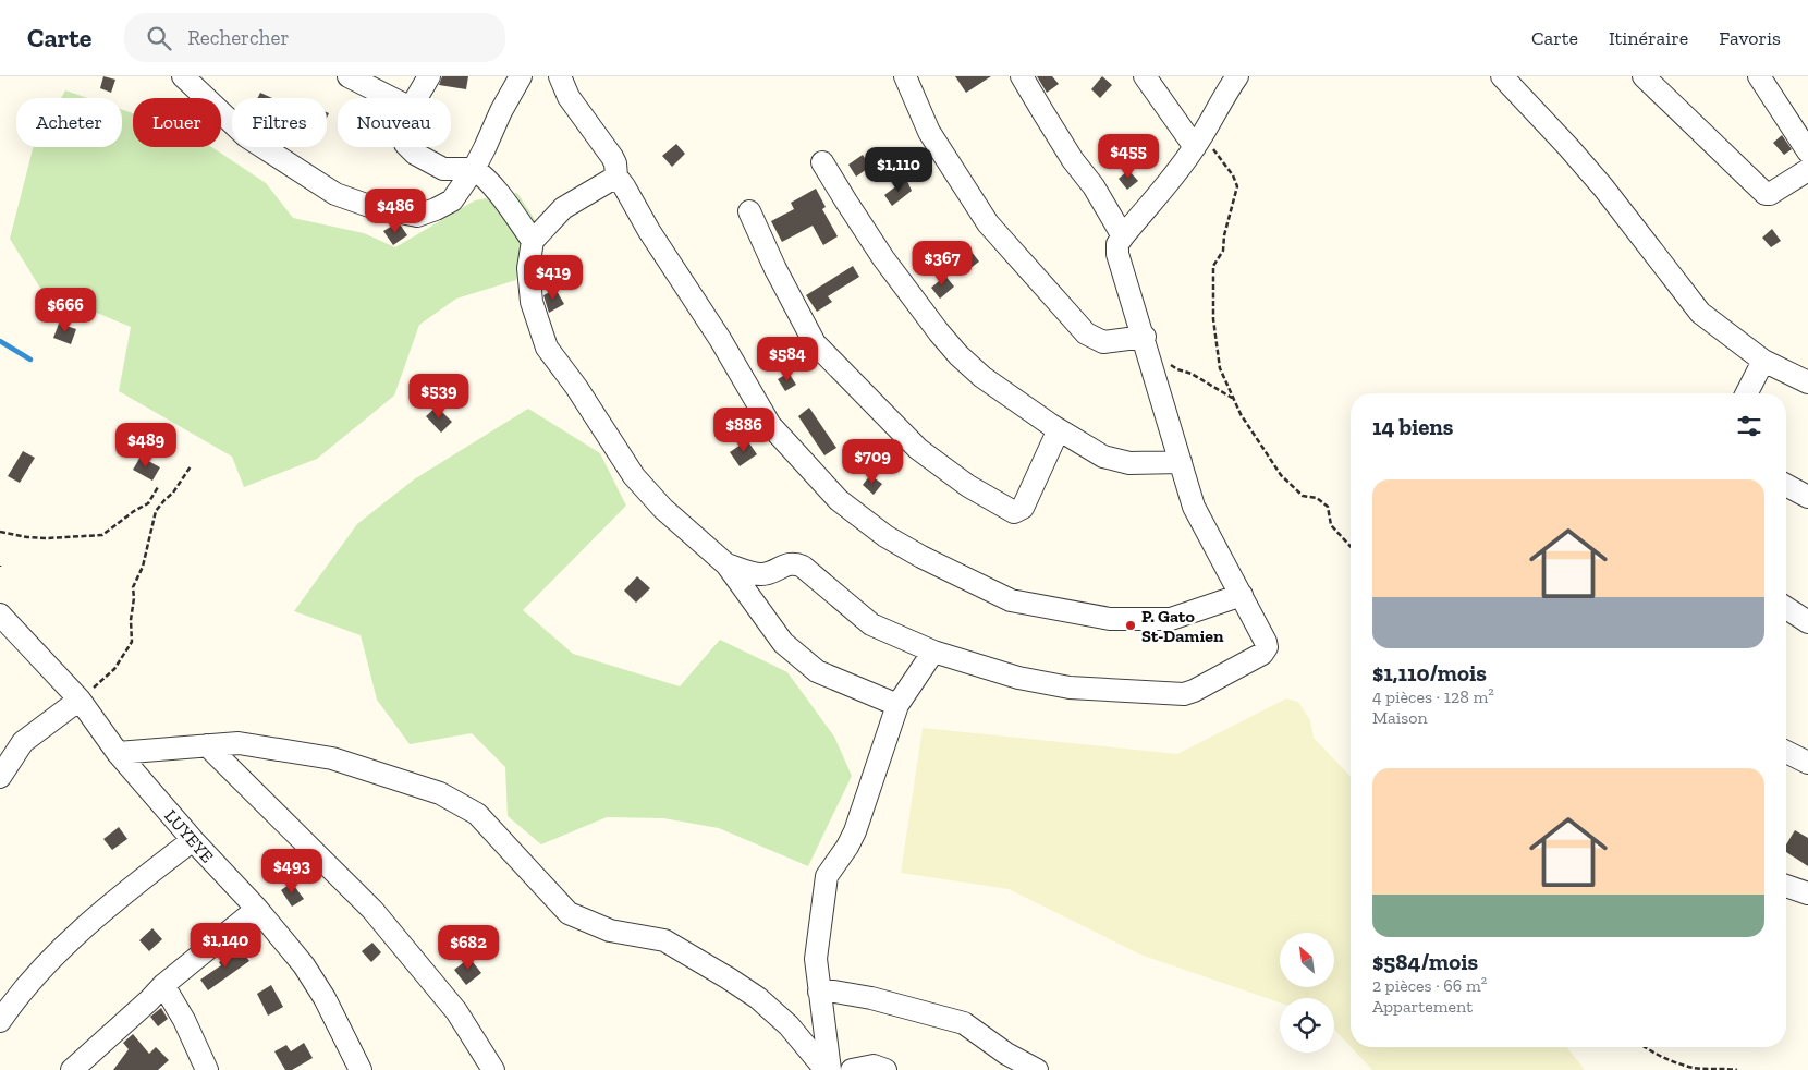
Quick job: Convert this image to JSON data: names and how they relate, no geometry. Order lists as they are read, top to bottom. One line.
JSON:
{"streets":{"street":["LUYEYE"]},"places":["P. Gato St-Damien"],"north":"top left","page":{"header":"Carte","search":"Rechercher","nav":["Carte","Itinéraire","Favoris"],"chip":["Acheter","Louer","Filtres","Nouveau"],"price":["$455","$1,110","$486","$367","$419","$666","$584","$539","$886","$489","$709","$493","$1,140","$682"],"heading":"14 biens","list":[{"name":"$1,110/mois","note":"4 pièces · 128 m² · Maison"},{"name":"$584/mois","note":"2 pièces · 66 m² · Appartement"}]}}
